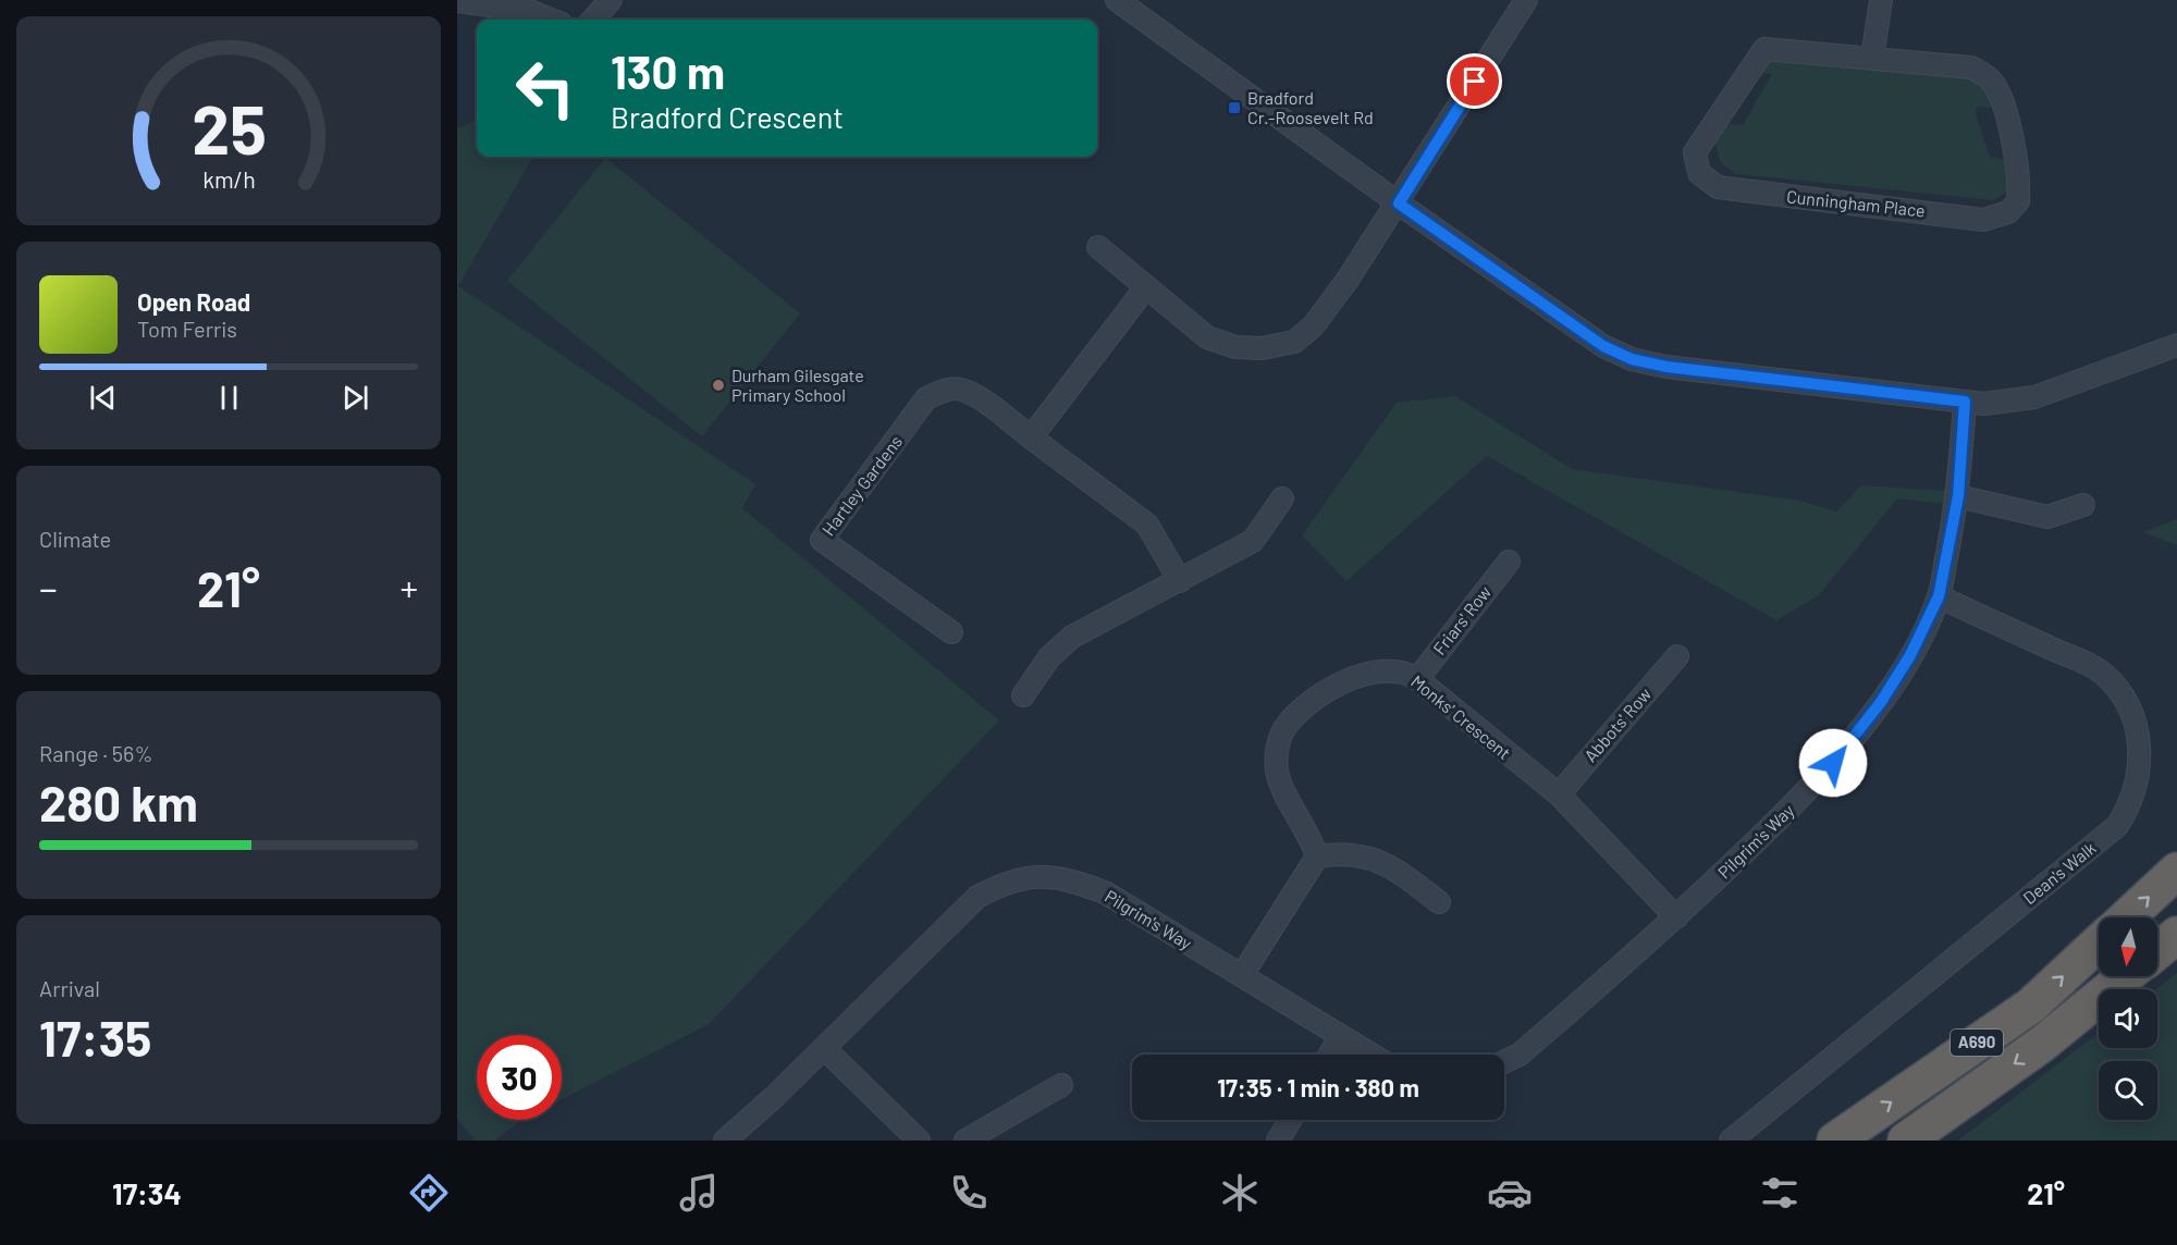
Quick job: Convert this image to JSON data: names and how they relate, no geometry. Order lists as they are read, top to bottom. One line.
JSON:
{"streets":{"highway":["A690"],"street":["Cunningham Place","Hartley Gardens","Friars' Row","Monks' Crescent","Abbots' Row","Pilgrim's Way","Dean's Walk"]},"crossings":[["Friars' Row","Monks' Crescent"],["Monks' Crescent","Abbots' Row"],["Monks' Crescent","Pilgrim's Way"],["Pilgrim's Way","Dean's Walk"]],"places":{"transit":["Bradford Cr.-Roosevelt Rd"],"other":["Durham Gilesgate Primary School"]},"north":"bottom","page":{"turn":["130 m","Bradford Crescent"],"song":["Open Road","Tom Ferris"],"tile":["Climate",["Range · 56%","280 km"],["Arrival","17:35"]],"heat":["−","21°","+"],"limit":"30","trip":"17:35 · 1 min · 380 m","tabs":["17:34","21°"],"gauge":["25","km/h"]}}
